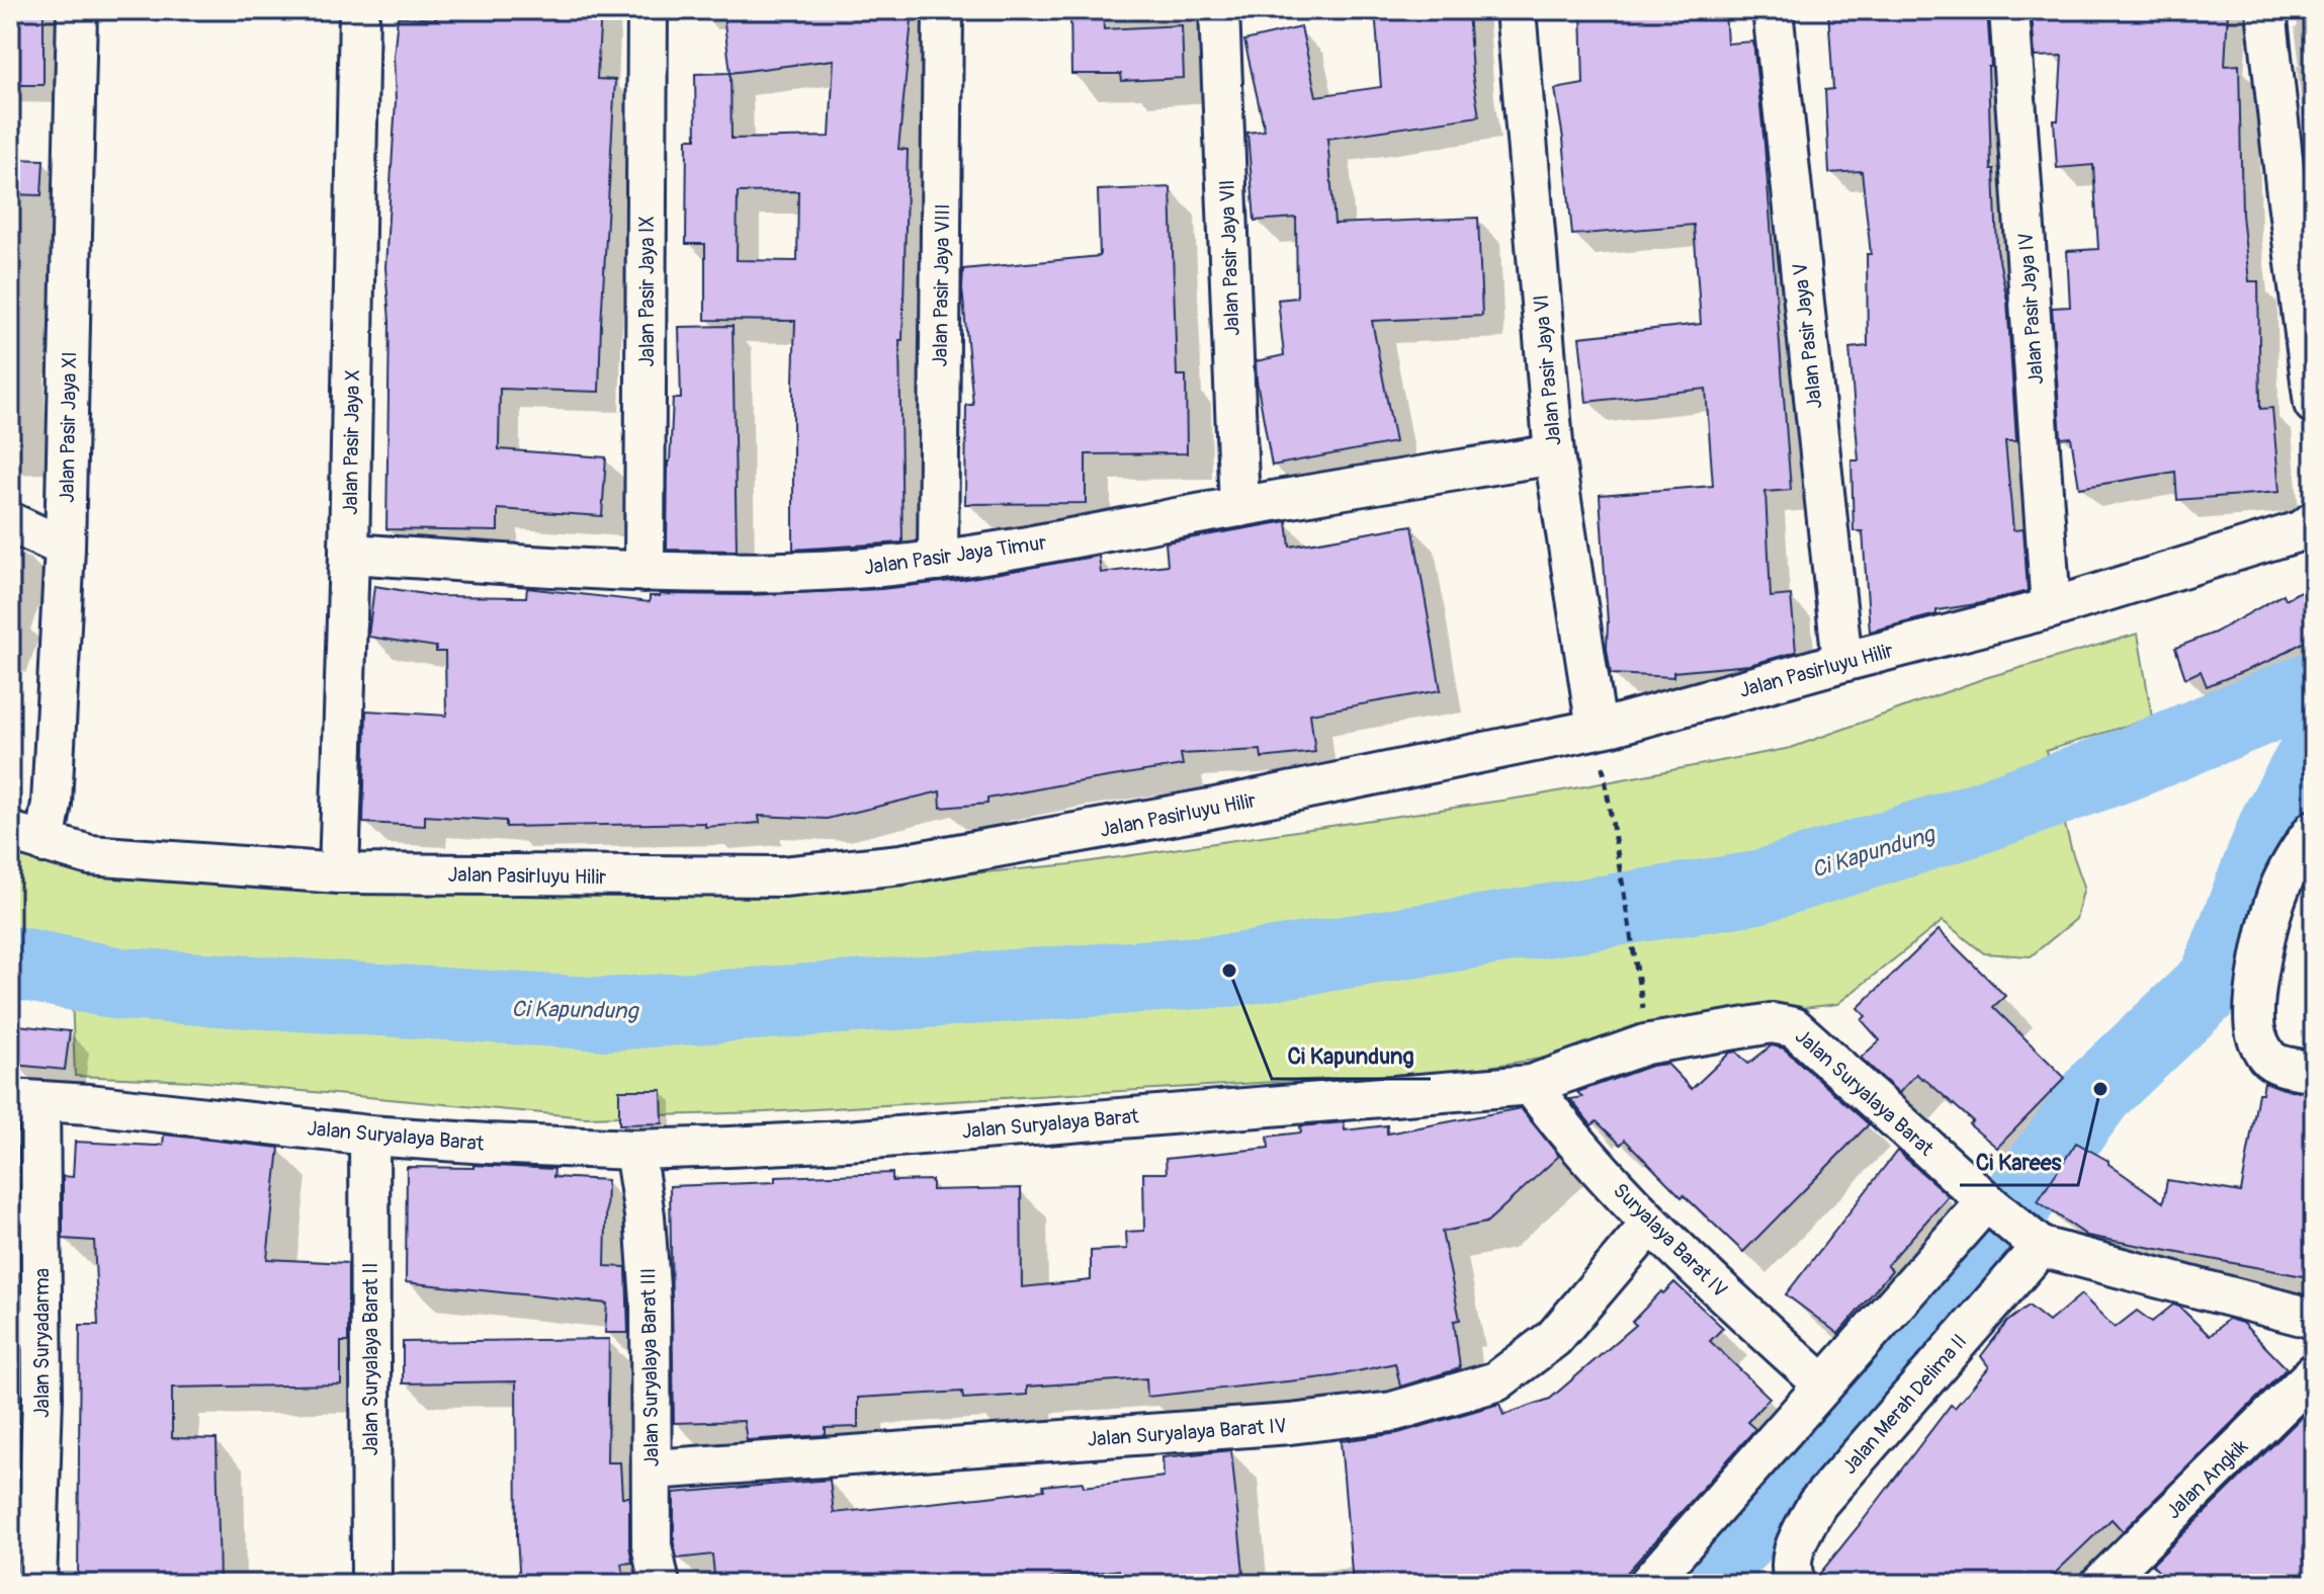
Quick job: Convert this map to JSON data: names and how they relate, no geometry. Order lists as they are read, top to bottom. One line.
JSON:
{"streets":{"street":["Jalan Pasir Jaya Vll","Jalan Pasir Jaya VIII","Jalan Pasir Jaya IX","Jalan Pasir Jaya IV","Jalan Pasir Jaya V","Jalan Pasir Jaya Vl","Jalan Pasir Jaya XI","Jalan Pasir Jaya X","Jalan Pasir Jaya Timur","Jalan Pasirluyu Hilir","Jalan Suryalaya Barat","Suryalaya Barat IV","Jalan Suryadarma","Jalan Suryalaya Barat II","Jalan Suryalaya Barat III","Jalan Merah Delima II","Jalan Suryalaya Barat IV","Jalan Angkik"]},"crossings":[["Jalan Pasir Jaya Vll","Jalan Pasir Jaya Timur"],["Jalan Pasir Jaya VIII","Jalan Pasir Jaya Timur"],["Jalan Pasir Jaya IX","Jalan Pasir Jaya Timur"],["Jalan Pasir Jaya IV","Jalan Pasirluyu Hilir"],["Jalan Pasir Jaya V","Jalan Pasirluyu Hilir"],["Jalan Pasir Jaya Vl","Jalan Pasir Jaya Timur"],["Jalan Pasir Jaya Vl","Jalan Pasirluyu Hilir"],["Jalan Pasir Jaya XI","Jalan Pasirluyu Hilir"],["Jalan Pasir Jaya X","Jalan Pasir Jaya Timur"],["Jalan Pasir Jaya X","Jalan Pasirluyu Hilir"],["Jalan Suryalaya Barat","Suryalaya Barat IV"],["Jalan Suryalaya Barat","Jalan Suryadarma"],["Jalan Suryalaya Barat","Jalan Suryalaya Barat II"],["Jalan Suryalaya Barat","Jalan Suryalaya Barat III"],["Jalan Suryalaya Barat","Jalan Merah Delima II"],["Suryalaya Barat IV","Jalan Suryalaya Barat IV"],["Jalan Suryalaya Barat III","Jalan Suryalaya Barat IV"]],"water":["Ci Kapundung"],"places":["Ci Kapundung","Ci Karees"]}
